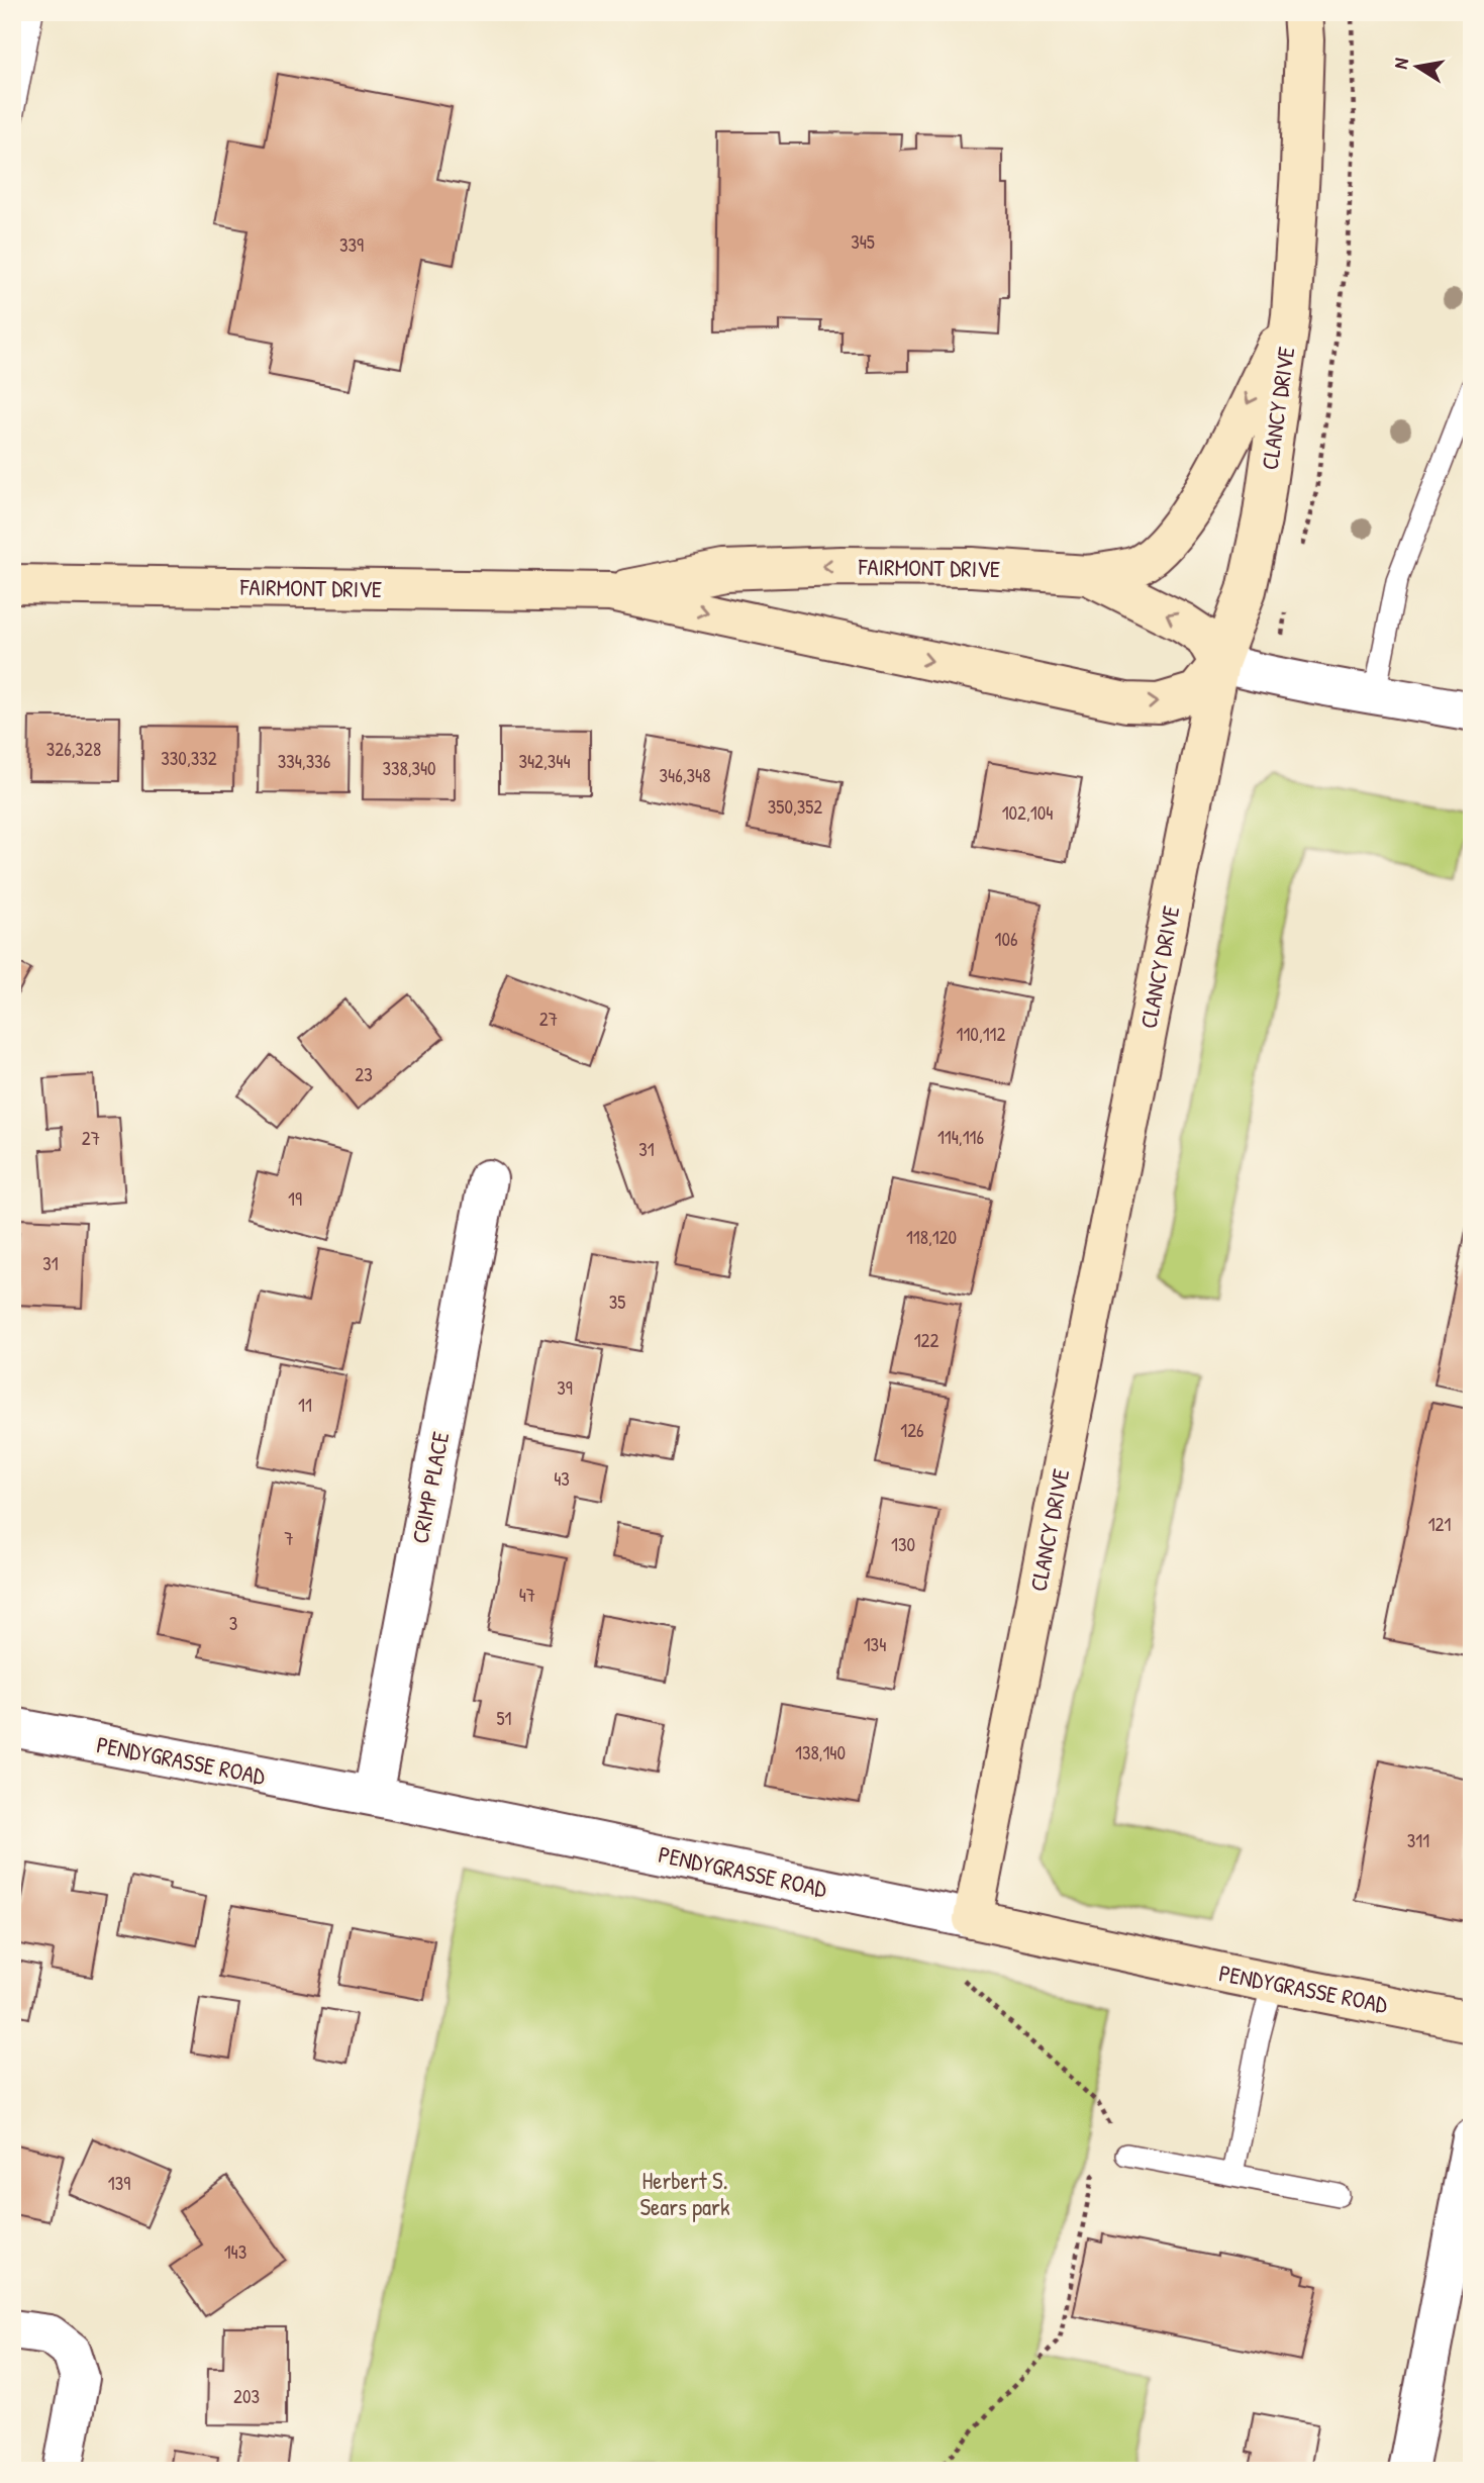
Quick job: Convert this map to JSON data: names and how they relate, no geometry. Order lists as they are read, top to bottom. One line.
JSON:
{"streets":{"street":["CLANCY DRIVE","FAIRMONT DRIVE","CRIMP PLACE","PENDYGRASSE ROAD"]},"crossings":[["CLANCY DRIVE","FAIRMONT DRIVE"],["CLANCY DRIVE","PENDYGRASSE ROAD"],["CRIMP PLACE","PENDYGRASSE ROAD"]],"parks":["Herbert S. Sears park"],"house_numbers":["345","339","326,328","330,332","334,336","342,344","338,340","346,348","350,352","102,104","106","27","110,112","23","114,116","27","31","19","118,120","31","35","122","39","11","126","43","121","7","130","47","3","134","51","138,140","311","139","143","203"],"north":"left"}
